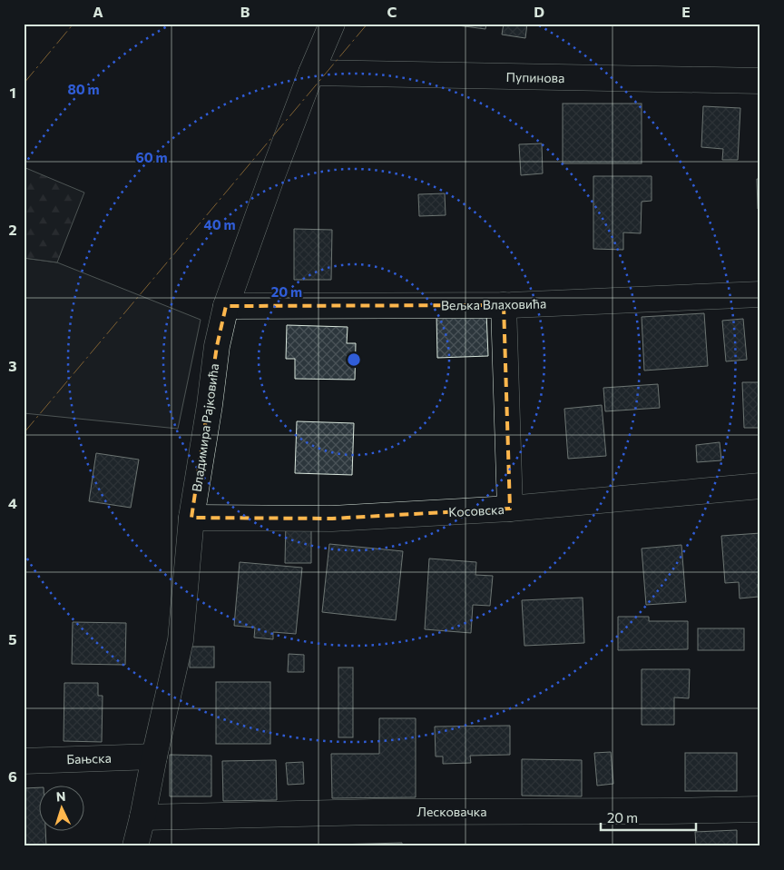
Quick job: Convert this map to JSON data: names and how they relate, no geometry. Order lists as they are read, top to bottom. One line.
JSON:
{"streets":{"street":["Пупинова","Вељка Влаховића","Владимира Рајковића","Косовска","Бањска","Лесковачка"]},"crossings":[["Пупинова","Владимира Рајковића"],["Вељка Влаховића","Владимира Рајковића"],["Владимира Рајковића","Косовска"],["Владимира Рајковића","Бањска"],["Владимира Рајковића","Лесковачка"]],"scale_bar":"20 m","north":"top","grid":{"columns":["A","B","C","D","E"],"rows":["1","2","3","4","5","6"]},"rings":["80 m","60 m","40 m","20 m"]}
